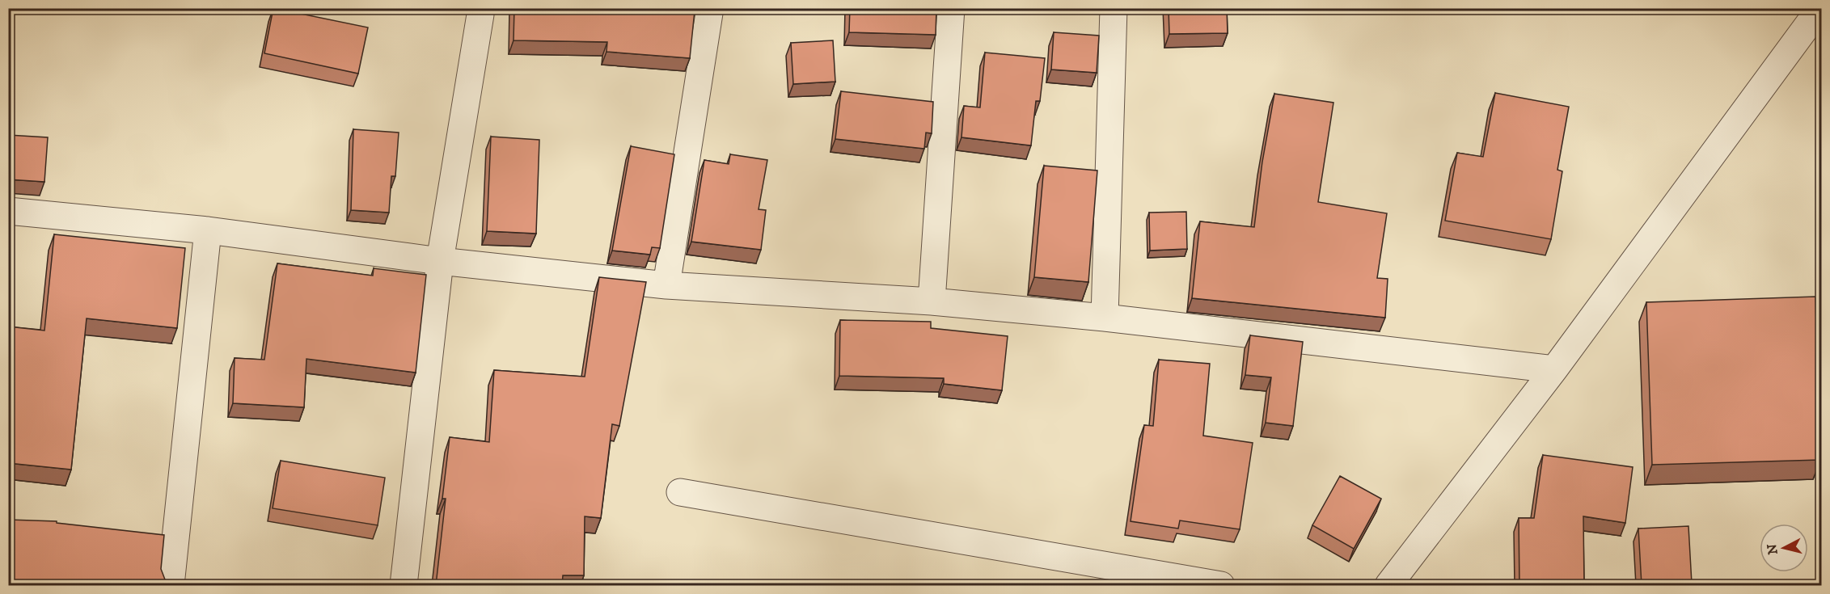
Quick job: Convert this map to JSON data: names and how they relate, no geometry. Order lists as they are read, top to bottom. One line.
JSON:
{"north":"left"}
